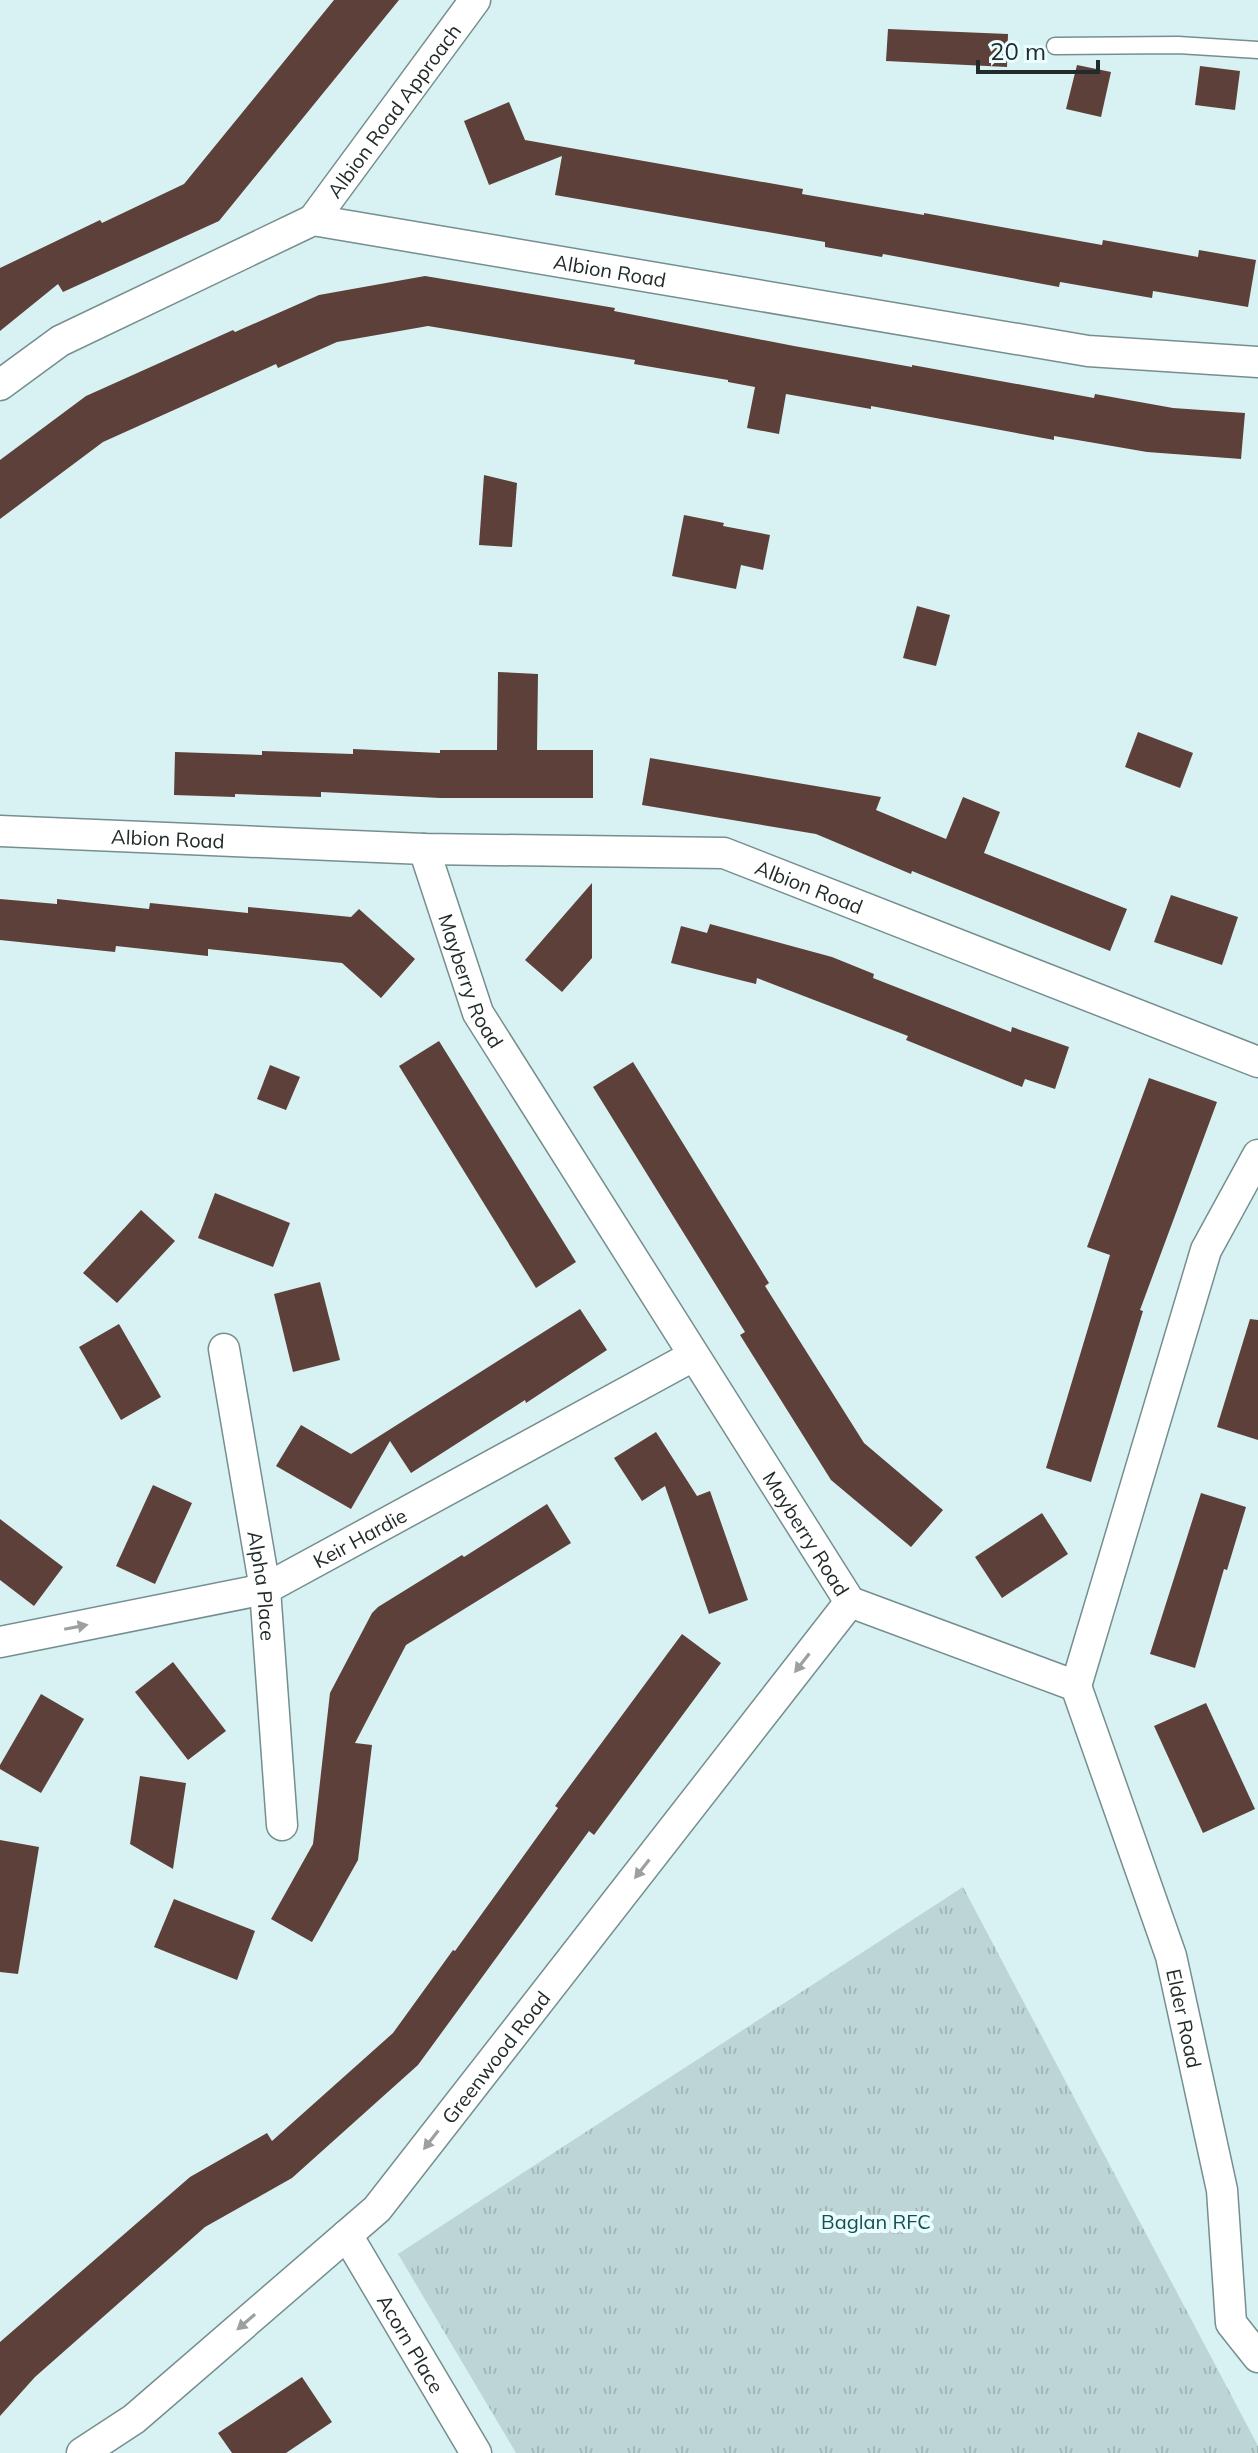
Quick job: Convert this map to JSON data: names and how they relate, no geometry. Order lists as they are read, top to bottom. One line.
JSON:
{"streets":{"street":["Albion Road Approach","Albion Road","Mayberry Road","Keir Hardie","Alpha Place","Elder Road","Greenwood Road","Acorn Place"]},"crossings":[["Albion Road Approach","Albion Road"],["Albion Road","Mayberry Road"],["Mayberry Road","Keir Hardie"],["Mayberry Road","Elder Road"],["Mayberry Road","Greenwood Road"],["Keir Hardie","Alpha Place"],["Greenwood Road","Acorn Place"]],"one_way":["Keir Hardie","Greenwood Road"],"parks":["Baglan RFC"],"scale_bar":"20 m"}
